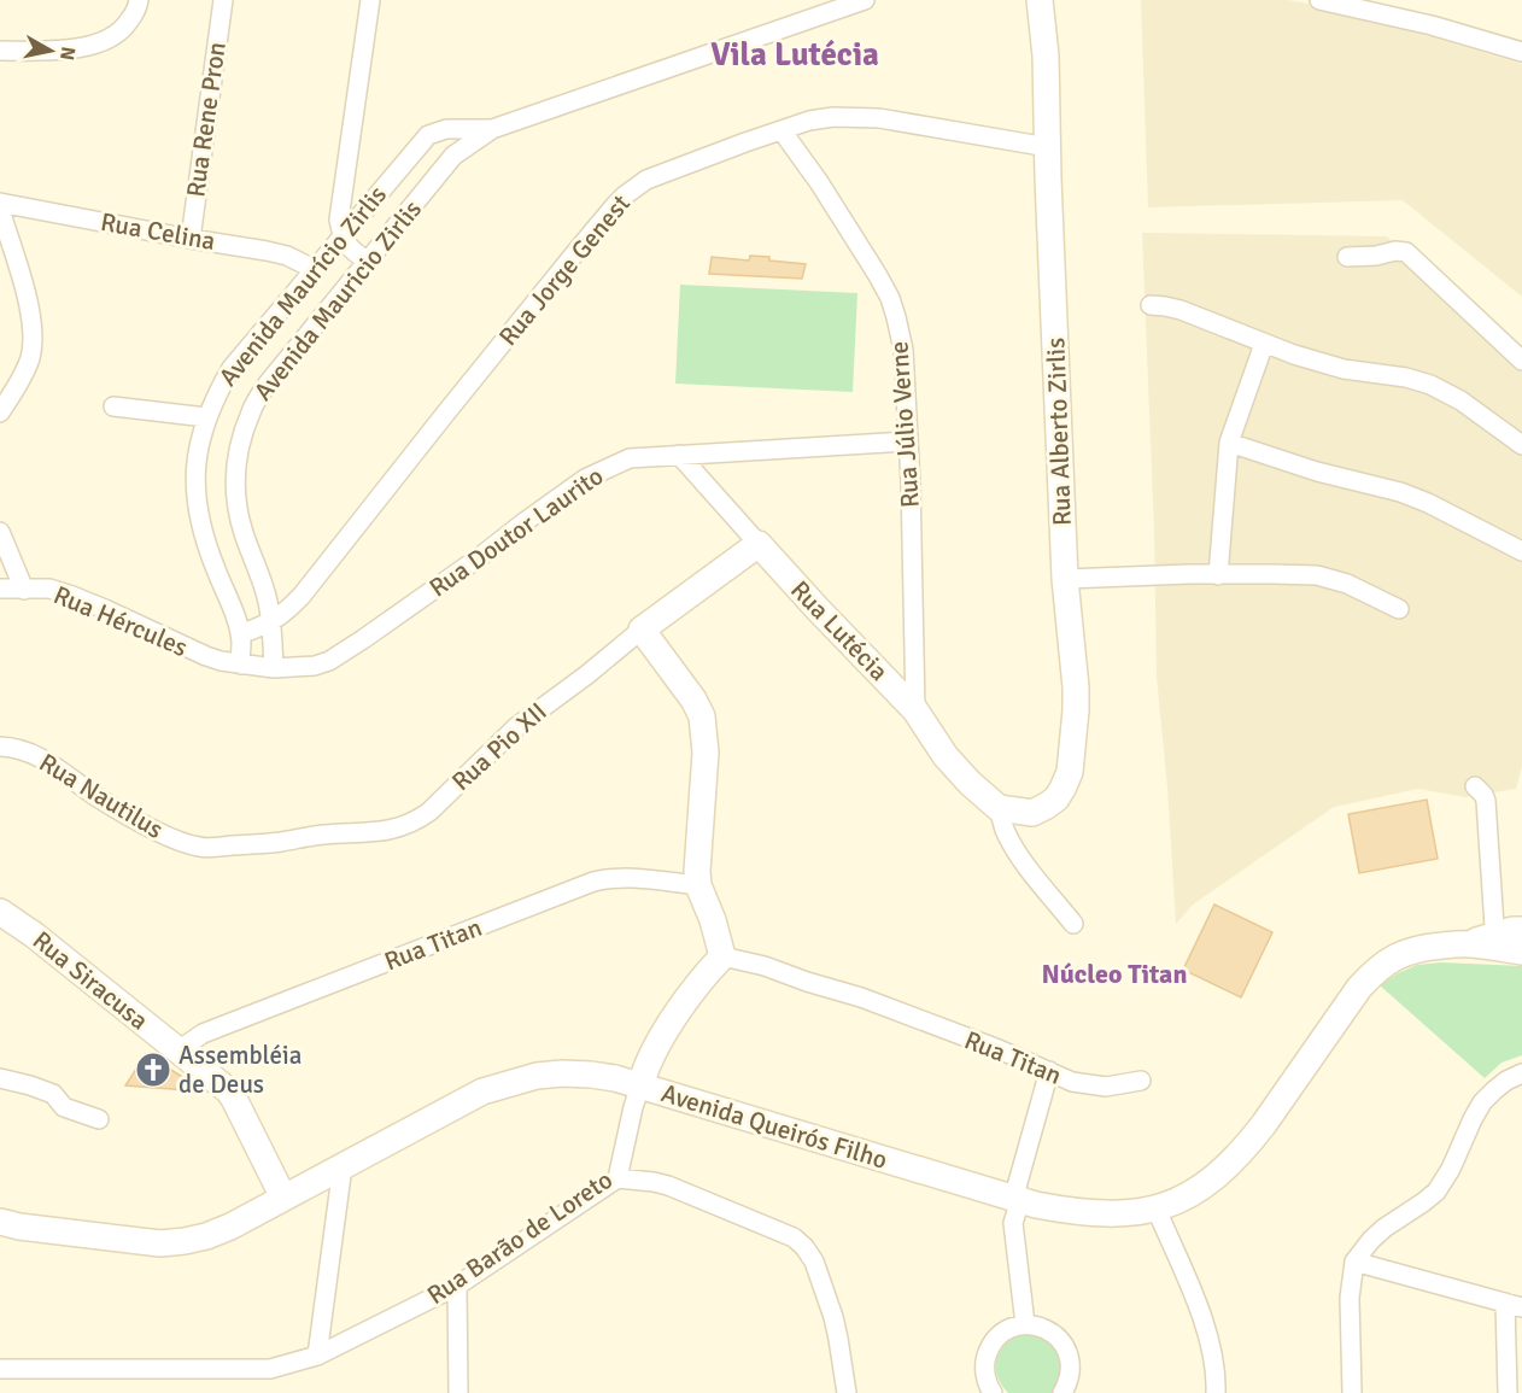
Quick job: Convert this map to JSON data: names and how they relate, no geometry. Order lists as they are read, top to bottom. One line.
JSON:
{"streets":{"main road":["Rua Alberto Zirlis","Rua Lutécia","Rua Pio XII","Rua Siracusa","Avenida Queirós Filho"],"street":["Rua Rene Pron","Rua Celina","Rua Jorge Genest","Avenida Maurício Zirlis","Avenida Mauricio Zirlis","Rua Júlio Verne","Rua Doutor Laurito","Rua Hércules","Rua Nautilus","Rua Titan","Rua Barão de Loreto"]},"crossings":[["Rua Rene Pron","Rua Celina"],["Rua Celina","Avenida Maurício Zirlis"],["Rua Jorge Genest","Avenida Maurício Zirlis"],["Rua Jorge Genest","Avenida Mauricio Zirlis"],["Rua Jorge Genest","Rua Júlio Verne"],["Rua Jorge Genest","Rua Alberto Zirlis"],["Avenida Maurício Zirlis","Rua Doutor Laurito"],["Avenida Maurício Zirlis","Rua Hércules"],["Avenida Mauricio Zirlis","Rua Doutor Laurito"],["Rua Júlio Verne","Rua Doutor Laurito"],["Rua Júlio Verne","Rua Lutécia"],["Rua Alberto Zirlis","Rua Lutécia"],["Rua Doutor Laurito","Rua Hércules"],["Rua Doutor Laurito","Rua Lutécia"],["Rua Lutécia","Rua Pio XII"],["Rua Pio XII","Rua Nautilus"],["Rua Titan","Rua Siracusa"],["Rua Siracusa","Avenida Queirós Filho"],["Avenida Queirós Filho","Rua Barão de Loreto"]],"districts":["Vila Lutécia","Núcleo Titan"],"places":{"church":["Assembléia de Deus"]},"north":"right"}
